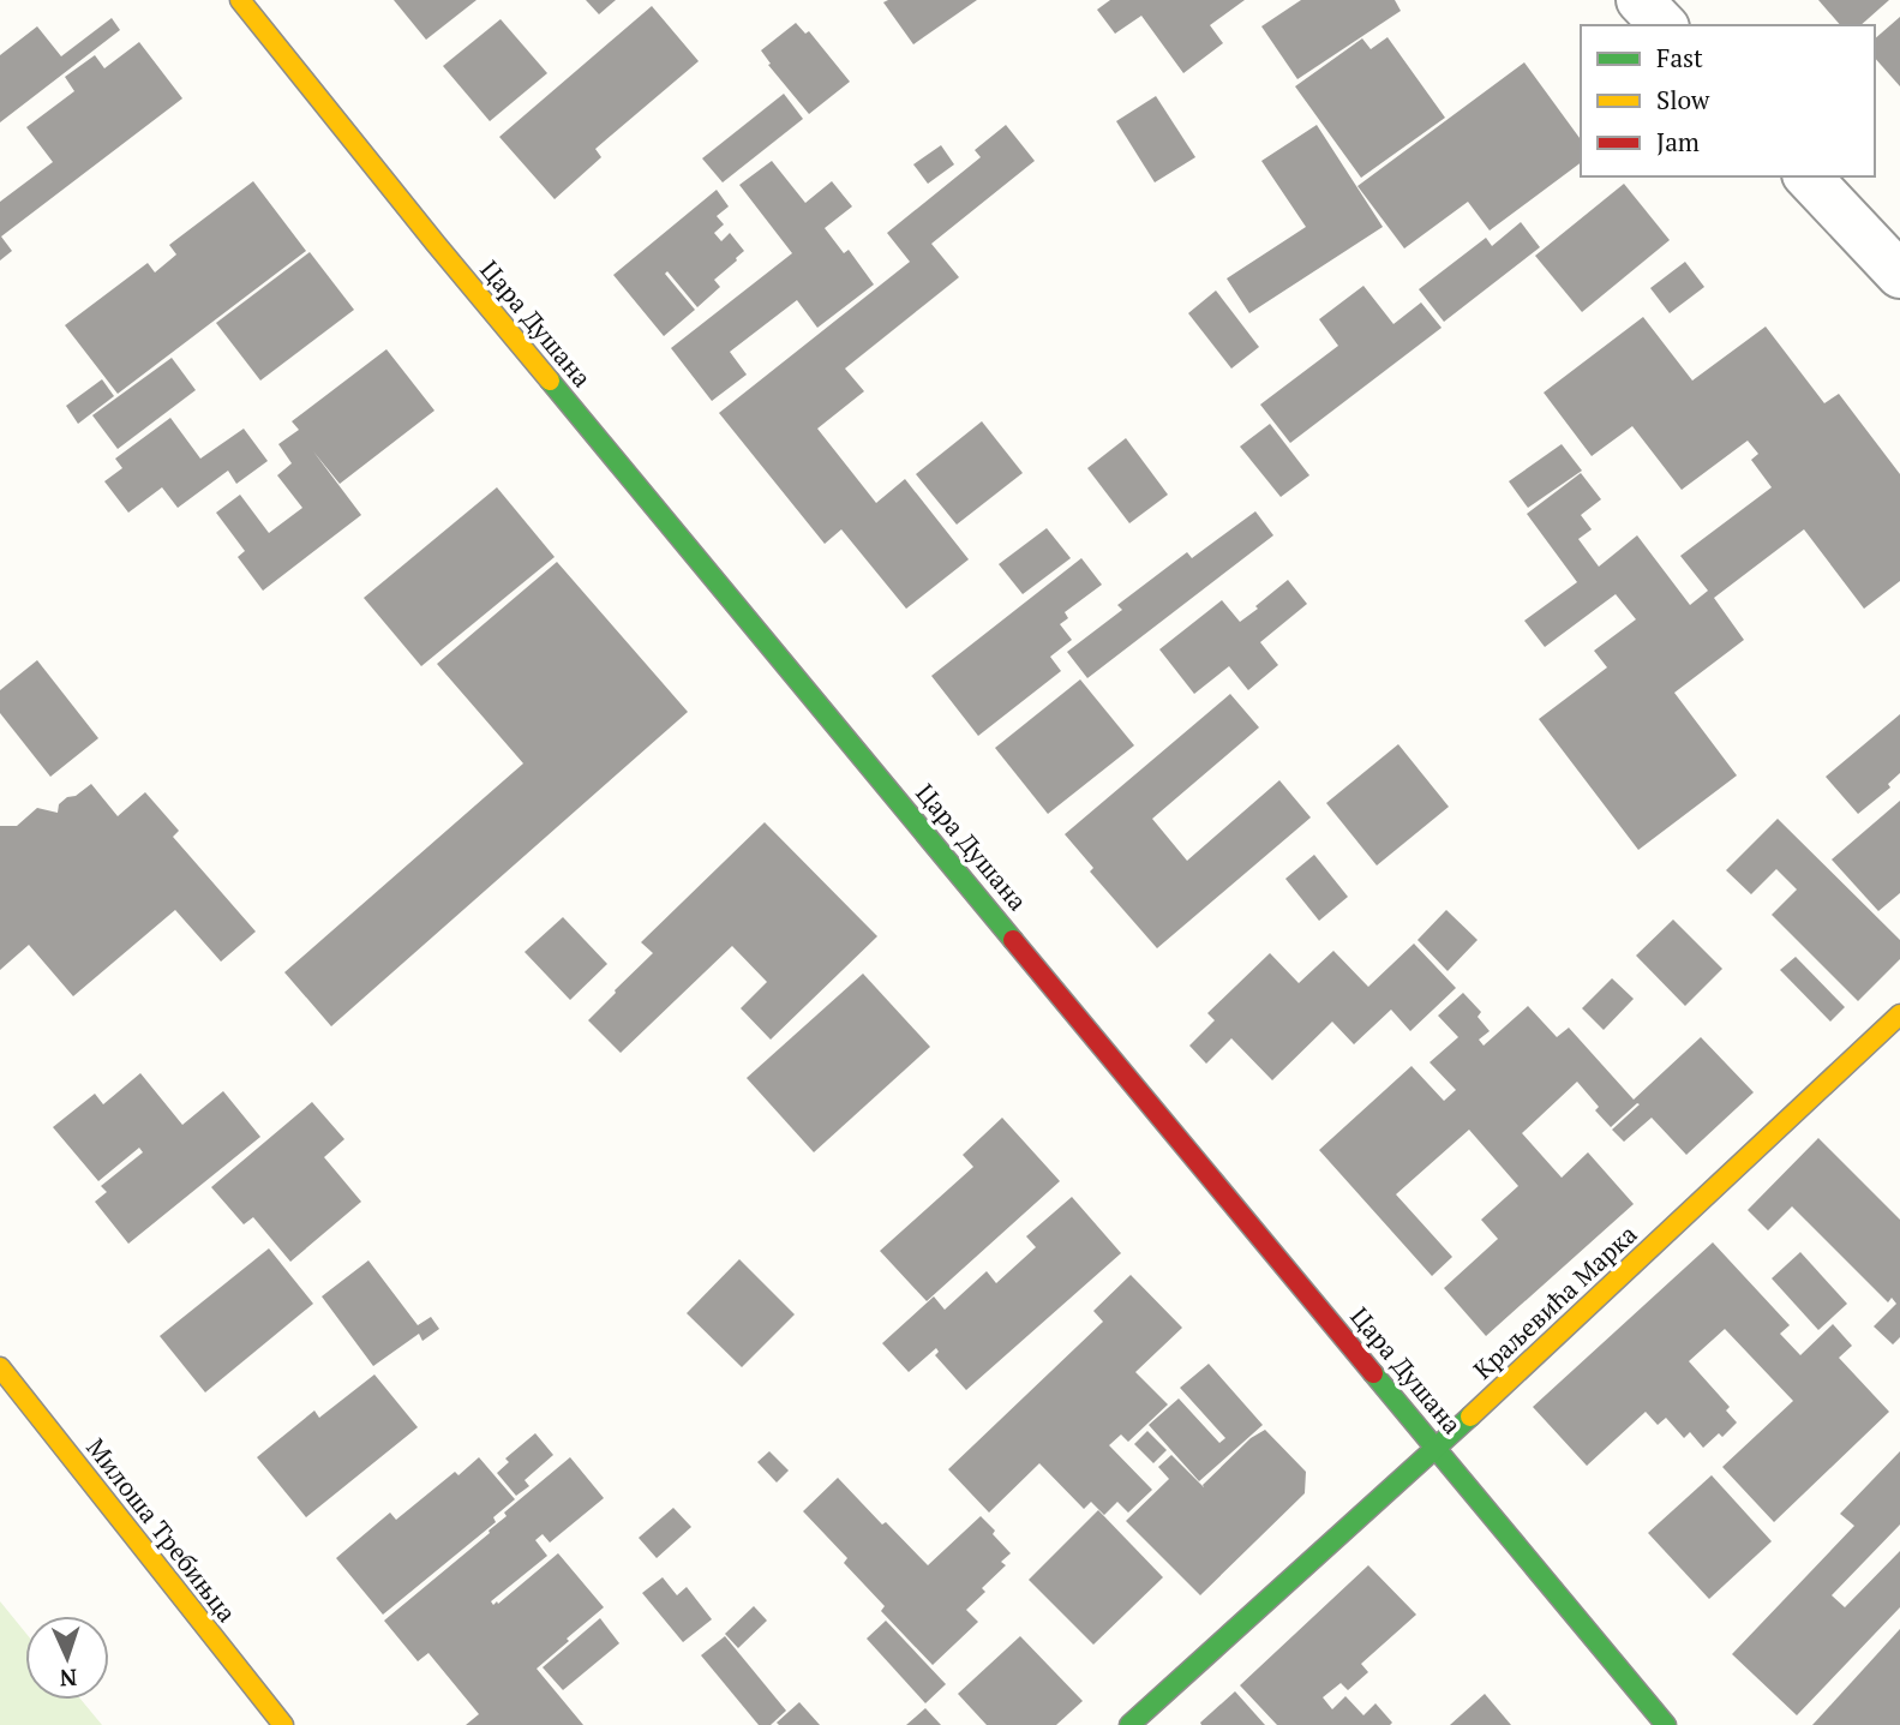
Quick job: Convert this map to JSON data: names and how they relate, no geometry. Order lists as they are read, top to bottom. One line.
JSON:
{"streets":{"street":["Цара Душана","Краљевића Марка","Милоша Требињца"]},"crossings":[["Цара Душана","Краљевића Марка"]],"legend":["Fast","Slow","Jam"],"north":"bottom"}
